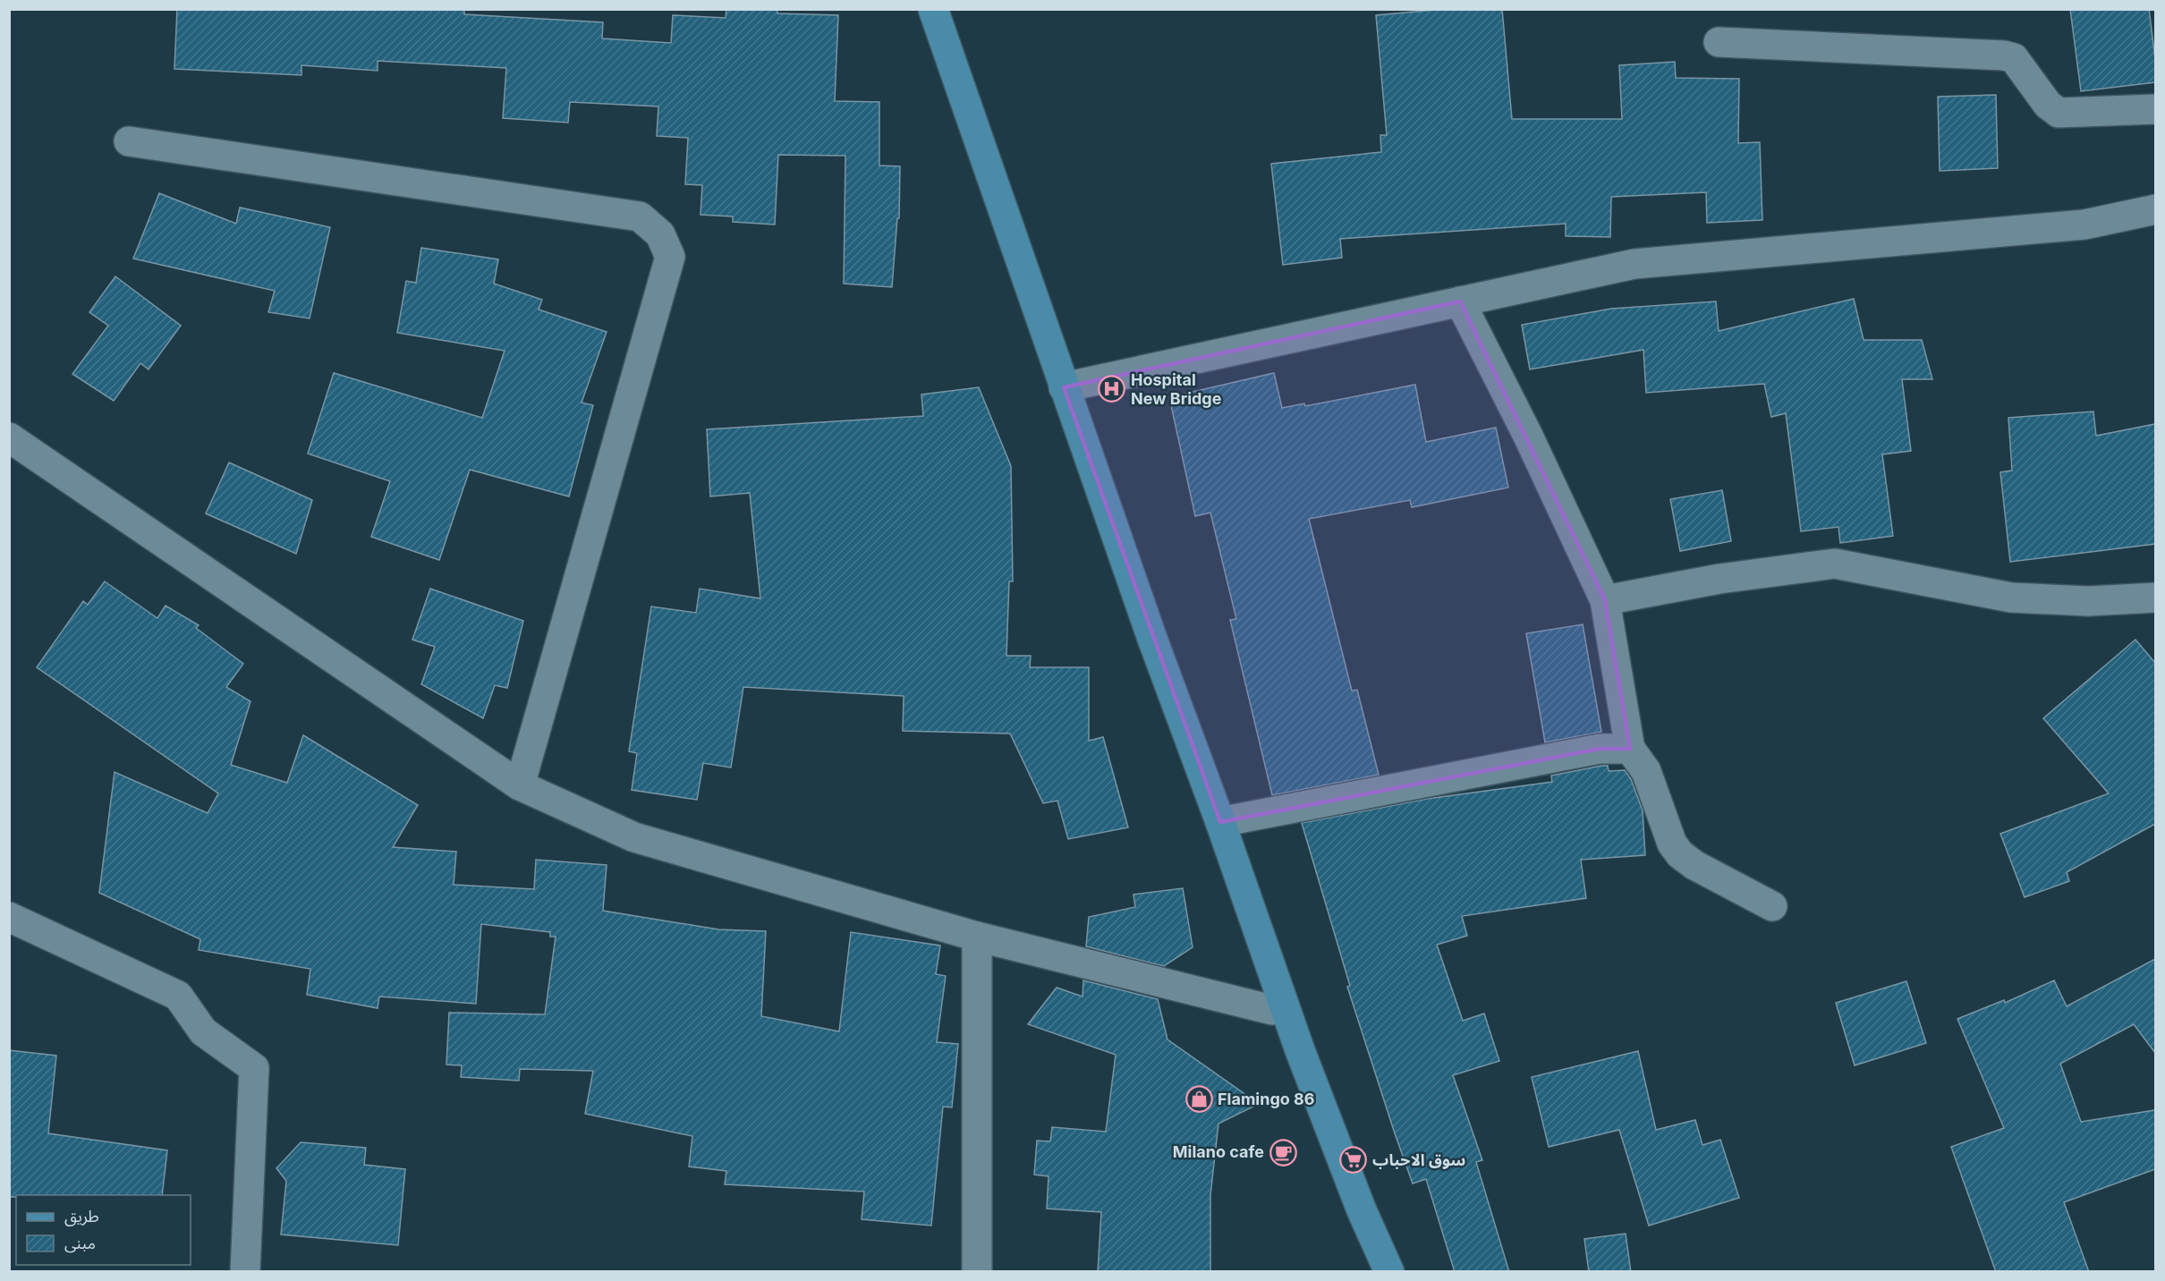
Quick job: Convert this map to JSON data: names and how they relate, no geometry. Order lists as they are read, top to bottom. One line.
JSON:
{"places":{"hospital":["Hospital New Bridge"],"shop":["Flamingo 86"],"cafe":["Milano cafe"],"supermarket":["سوق الاحباب"]},"legend":["طريق","مبنى"]}
